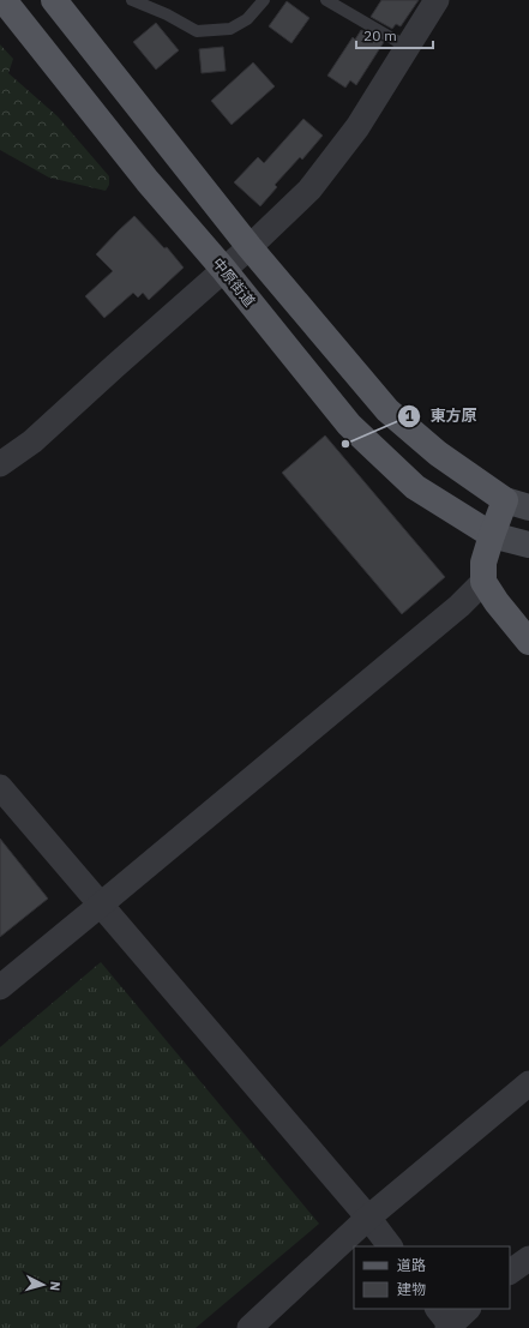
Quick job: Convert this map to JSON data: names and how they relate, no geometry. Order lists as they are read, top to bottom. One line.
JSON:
{"streets":{"main road":["中原街道"]},"places":["東方原"],"legend":["道路","建物"],"scale_bar":"20 m","north":"right"}
